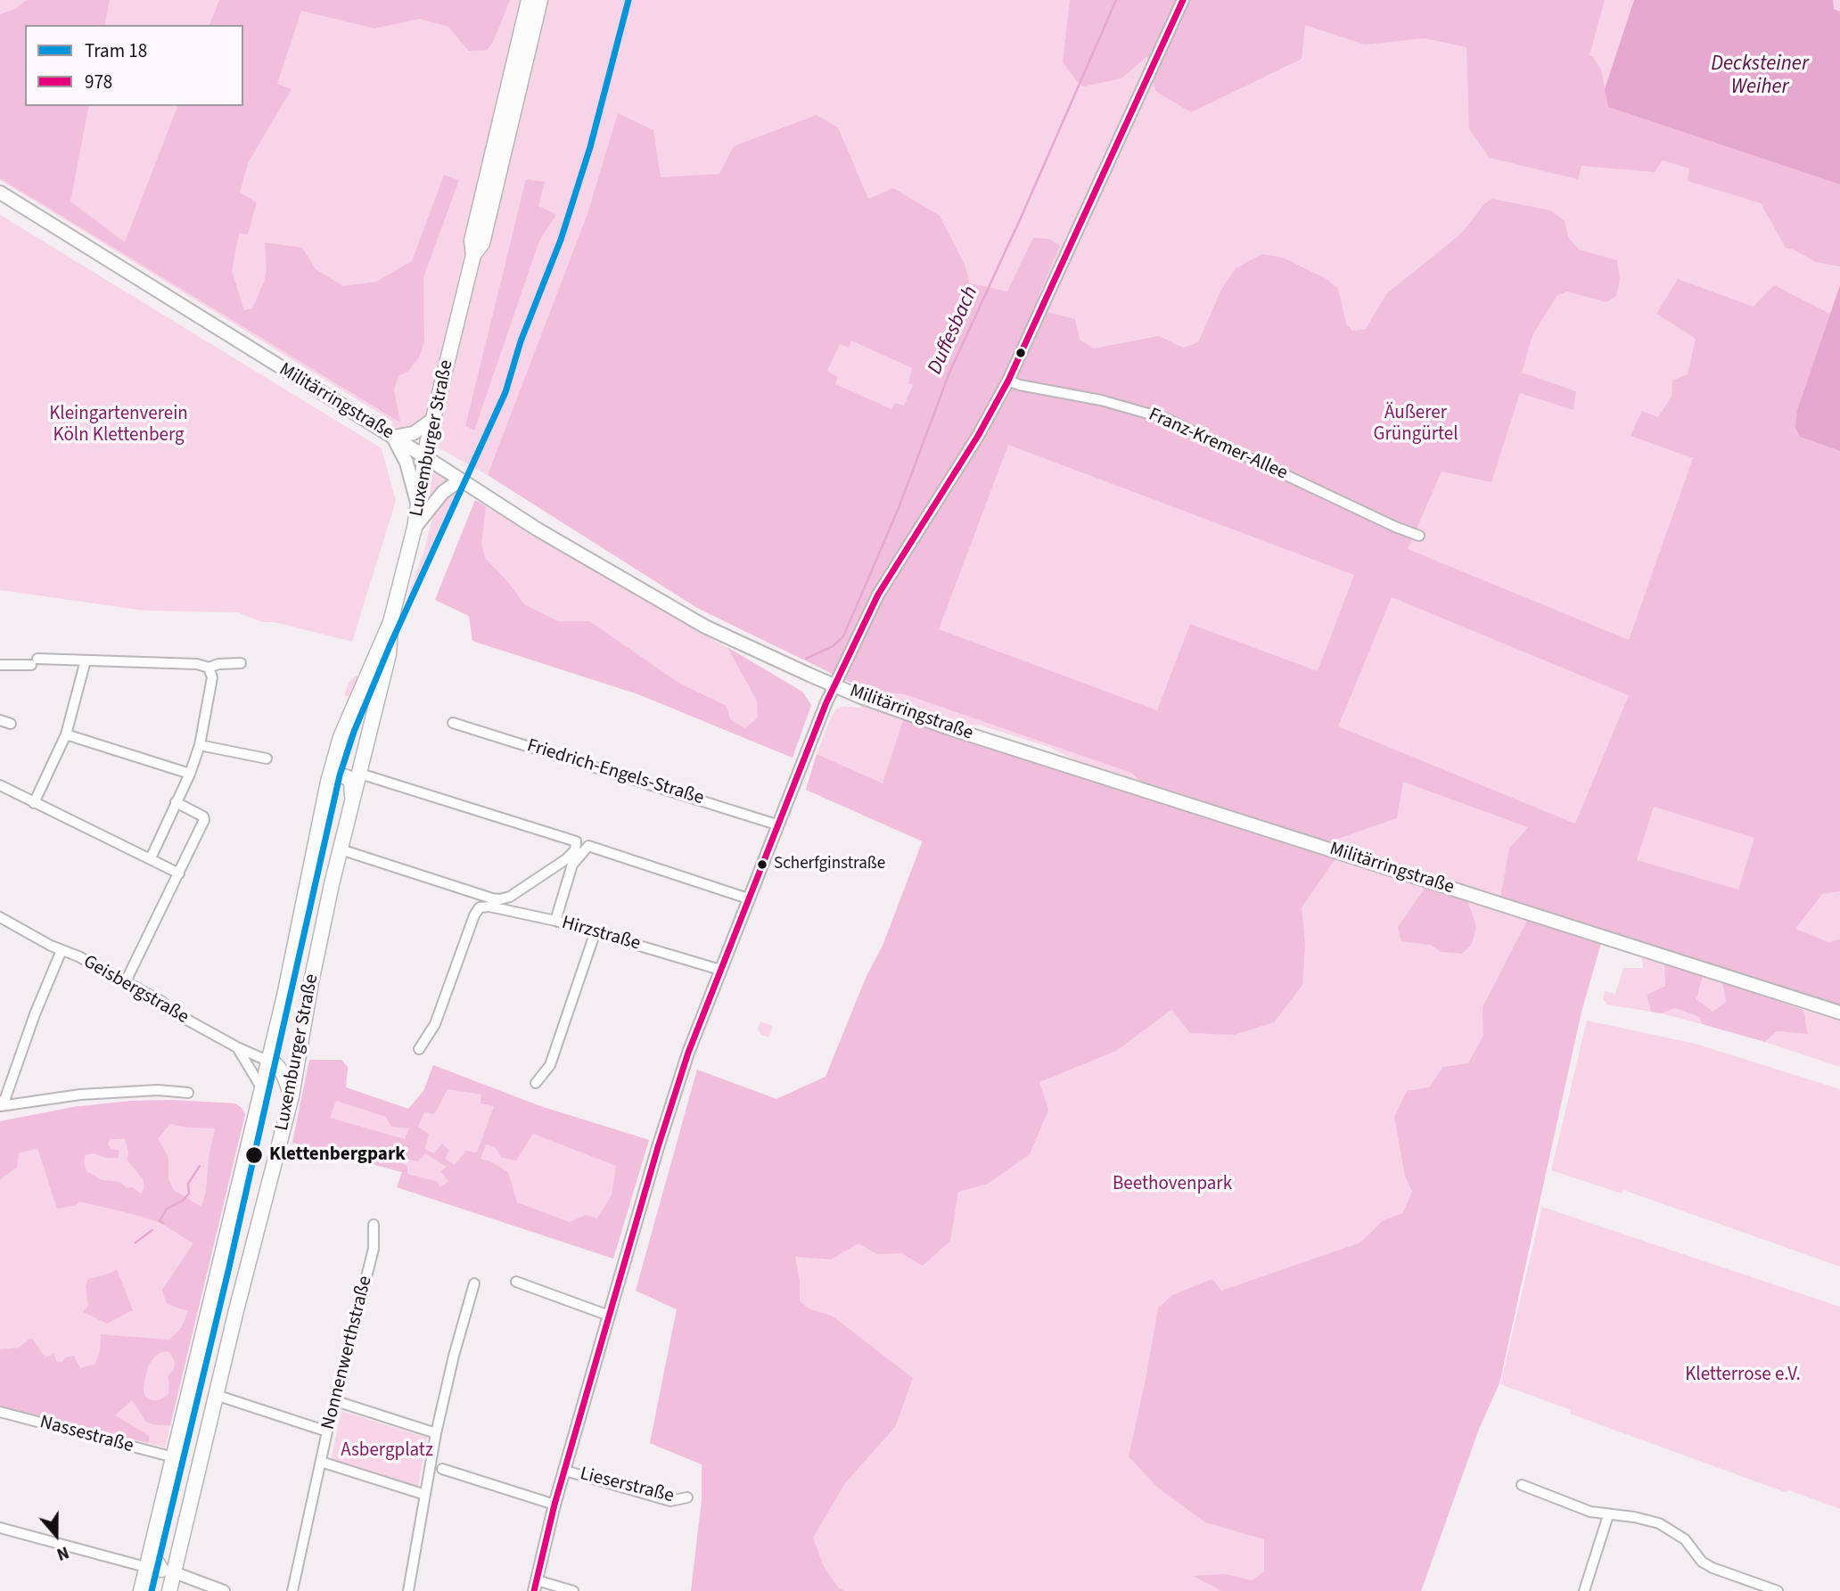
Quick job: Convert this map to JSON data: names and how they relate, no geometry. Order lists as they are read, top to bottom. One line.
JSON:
{"streets":{"main road":["Militärringstraße","Luxemburger Straße"],"street":["Franz-Kremer-Allee","Friedrich-Engels-Straße","Hirzstraße","Geisbergstraße","Nonnenwerthstraße","Nassestraße","Lieserstraße"]},"crossings":[["Militärringstraße","Luxemburger Straße"],["Luxemburger Straße","Geisbergstraße"],["Luxemburger Straße","Nassestraße"]],"water":["Decksteiner Weiher","Duffesbach"],"parks":["Äußerer Grüngürtel","Kleingartenverein Köln Klettenberg","Beethovenpark","Kletterrose e.V.","Asbergplatz"],"places":["Scherfginstraße","Klettenbergpark"],"lines":["tram line 18","transit line 978"],"legend":["Tram 18","978"],"north":"bottom"}
